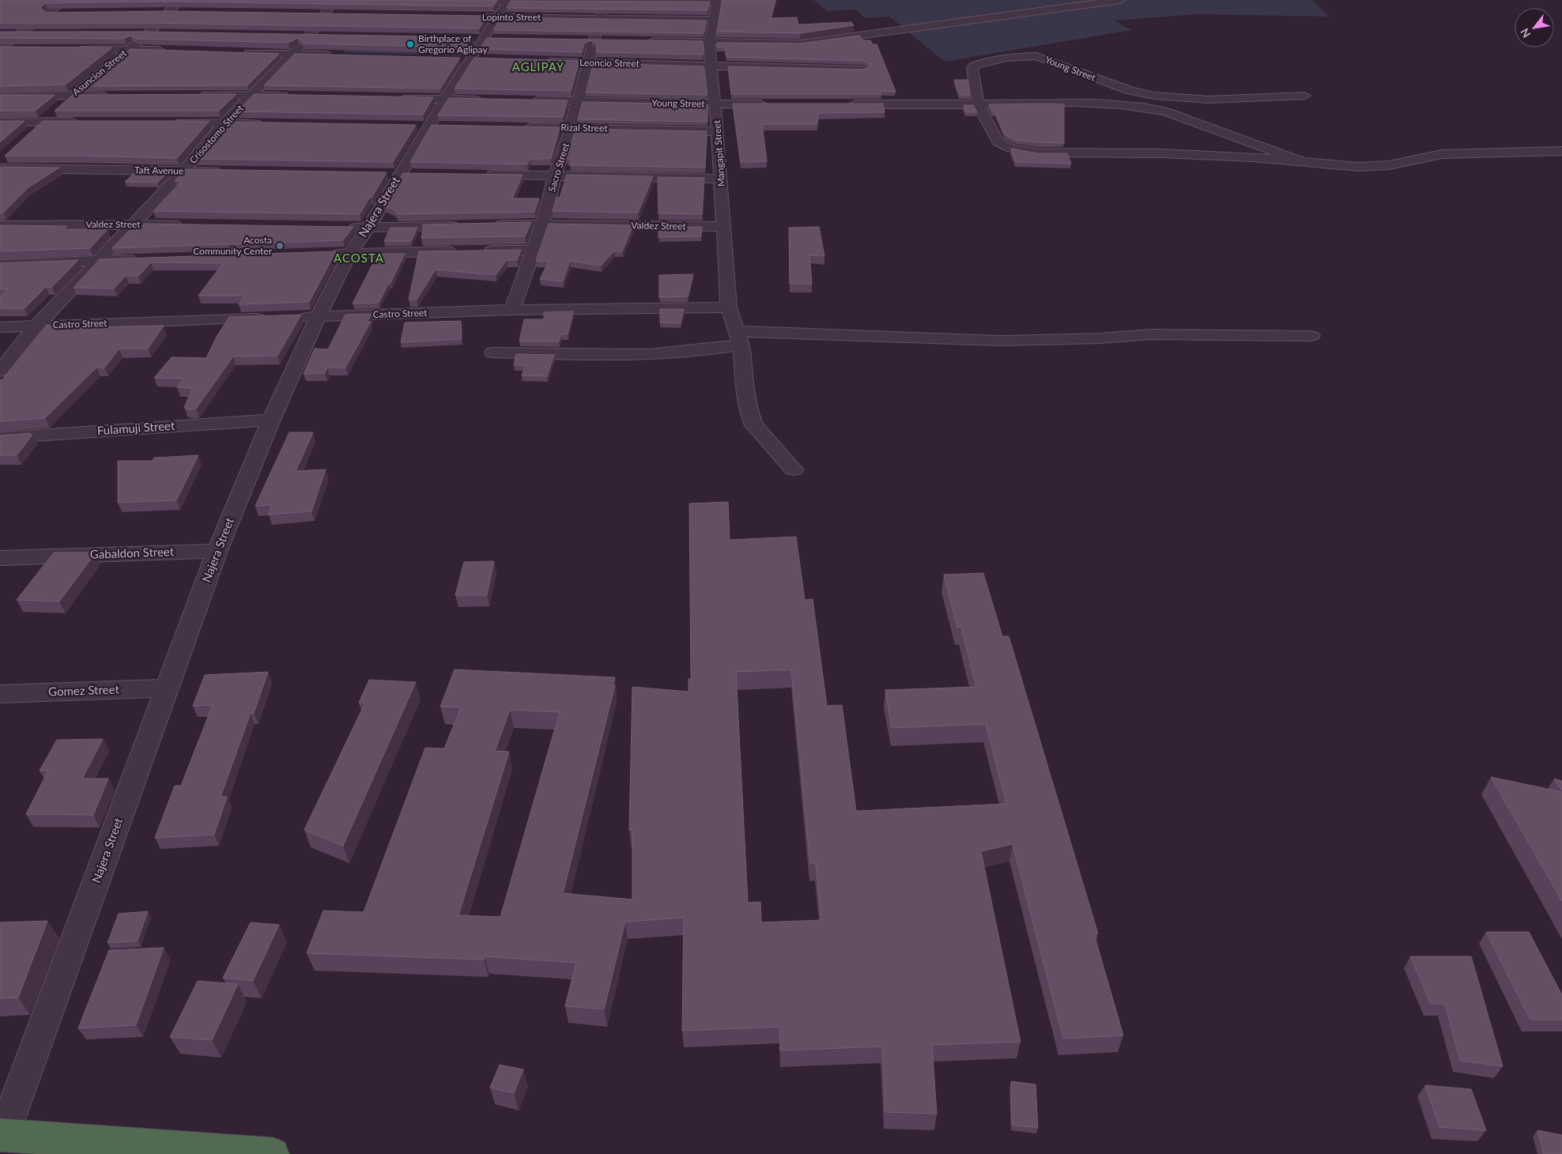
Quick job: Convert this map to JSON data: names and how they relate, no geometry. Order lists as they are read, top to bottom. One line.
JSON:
{"streets":{"street":["Lopinto Street","Leoncio Street","Young Street","Asuncion Street","Rizal Street","Crisostomo Street","Mangapit Street","Sacro Street","Taft Avenue","Najera Street","Valdez Street","Castro Street","Fulamuji Street","Gabaldon Street","Gomez Street"]},"crossings":[["Lopinto Street","Mangapit Street"],["Lopinto Street","Sacro Street"],["Lopinto Street","Najera Street"],["Leoncio Street","Mangapit Street"],["Leoncio Street","Sacro Street"],["Young Street","Mangapit Street"],["Young Street","Sacro Street"],["Rizal Street","Mangapit Street"],["Rizal Street","Sacro Street"],["Crisostomo Street","Taft Avenue"],["Crisostomo Street","Valdez Street"],["Crisostomo Street","Castro Street"],["Mangapit Street","Valdez Street"],["Mangapit Street","Castro Street"],["Sacro Street","Valdez Street"],["Sacro Street","Castro Street"],["Najera Street","Castro Street"],["Najera Street","Fulamuji Street"],["Najera Street","Gabaldon Street"],["Najera Street","Gomez Street"]],"districts":["AGLIPAY","ACOSTA"],"places":["Birthplace of Gregorio Aglipay","Acosta Community Center"],"north":"bottom left"}
